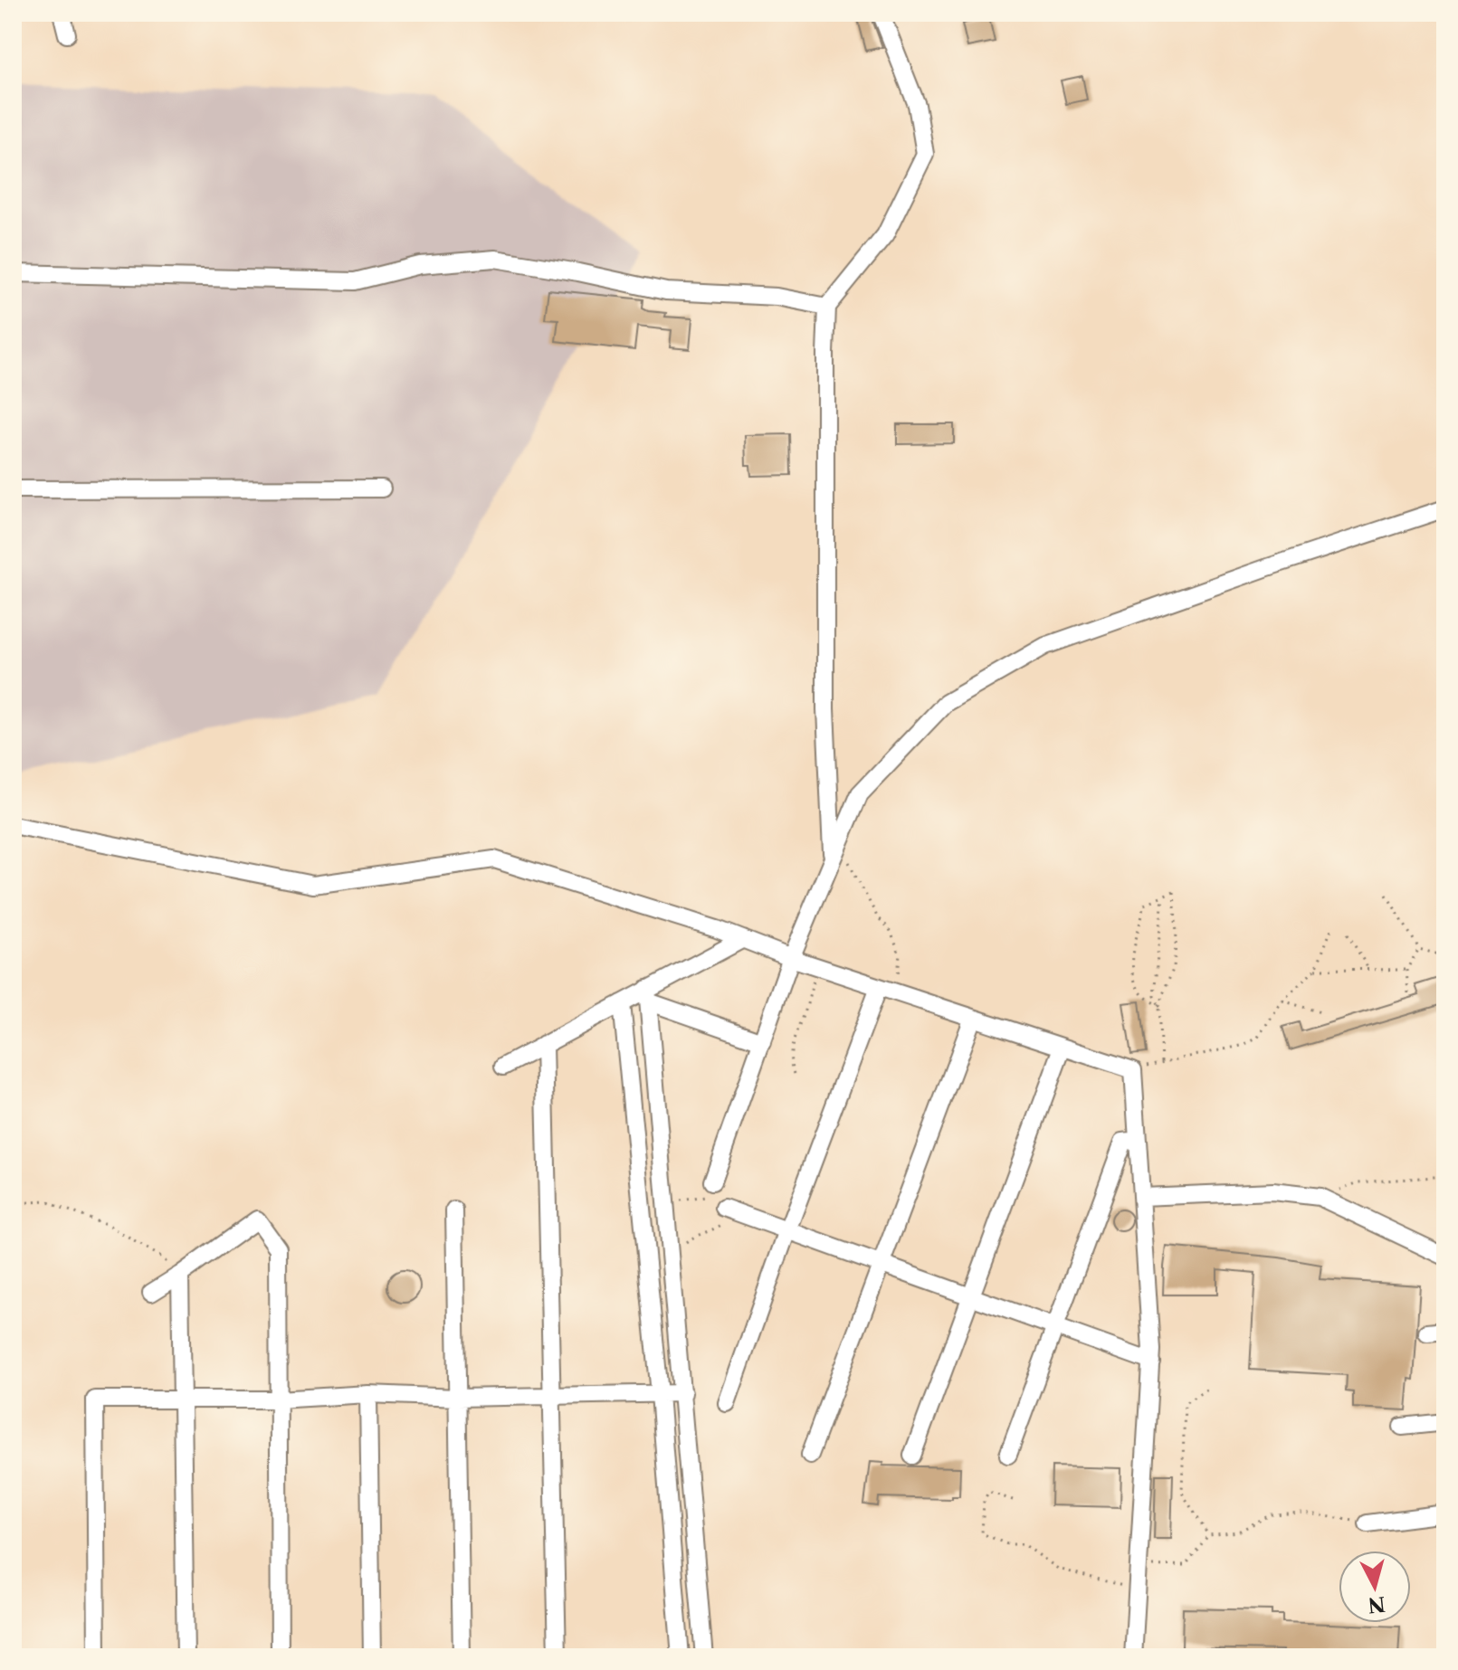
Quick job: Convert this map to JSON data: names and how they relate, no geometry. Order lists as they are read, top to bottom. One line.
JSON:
{"north":"bottom"}
